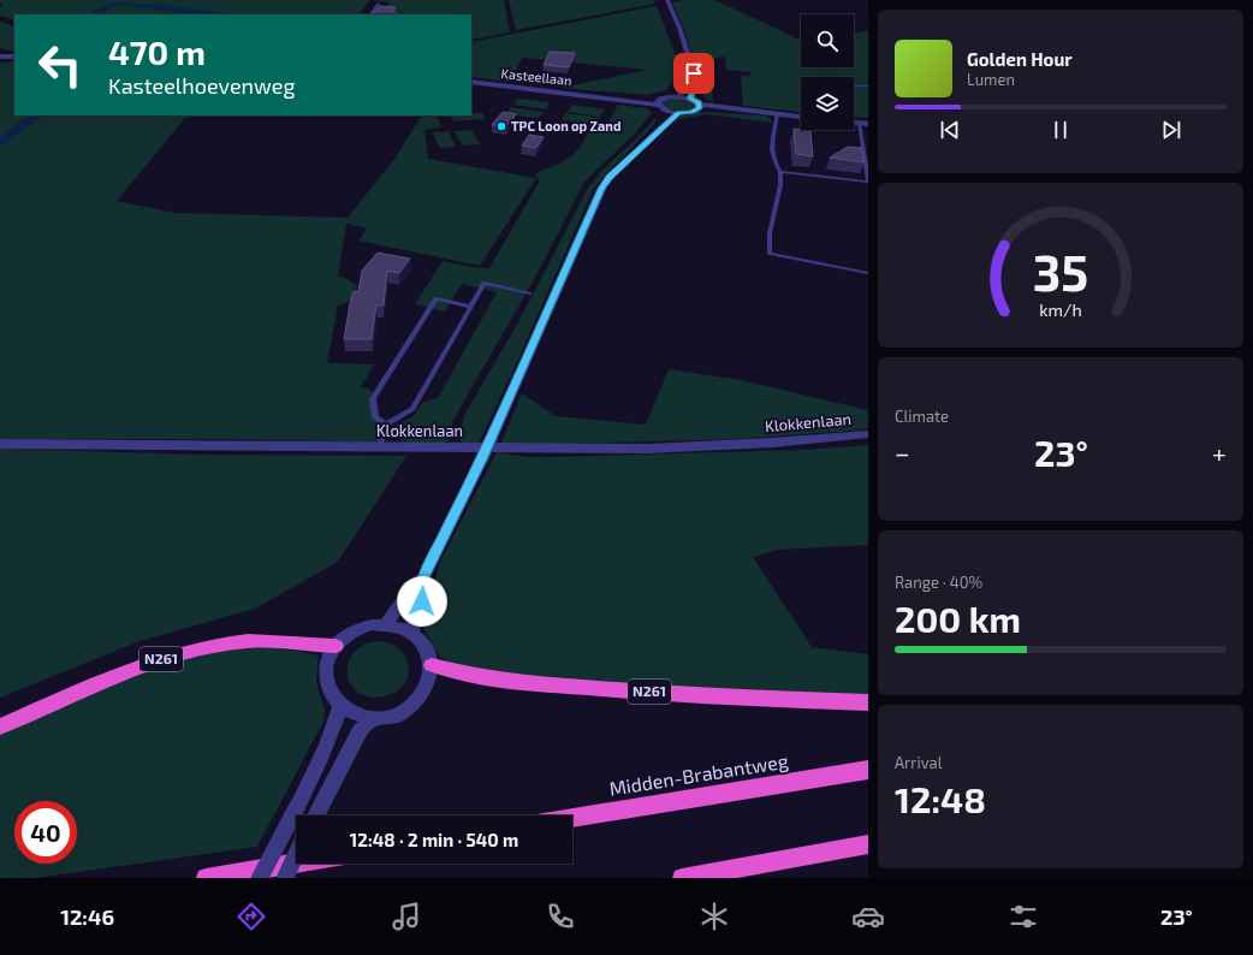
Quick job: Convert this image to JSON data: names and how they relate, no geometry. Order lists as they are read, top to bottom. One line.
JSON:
{"streets":{"highway":["N261","Midden-Brabantweg"],"street":["Kasteellaan","Klokkenlaan"]},"places":["TPC Loon op Zand"],"page":{"turn":["470 m","Kasteelhoevenweg"],"song":["Golden Hour","Lumen"],"tile":["Climate",["Range · 40%","200 km"],["Arrival","12:48"]],"heat":["−","23°","+"],"limit":"40","trip":"12:48 · 2 min · 540 m","tabs":["12:46","23°"],"gauge":["35","km/h"]}}
